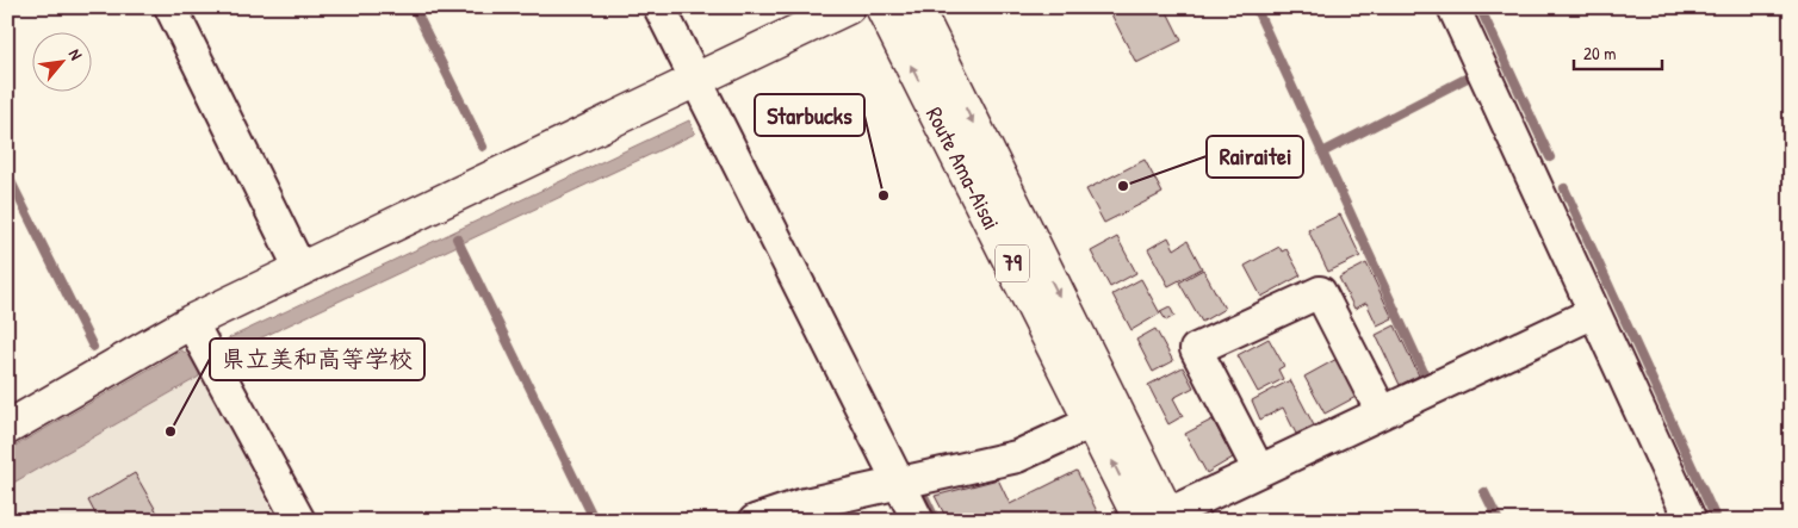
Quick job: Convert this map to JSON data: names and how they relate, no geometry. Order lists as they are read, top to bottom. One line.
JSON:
{"streets":{"main road":["Route Ama-Aisai","79"]},"places":["Rairaitei","Starbucks","県立美和高等学校"],"scale_bar":"20 m","north":"top right"}
